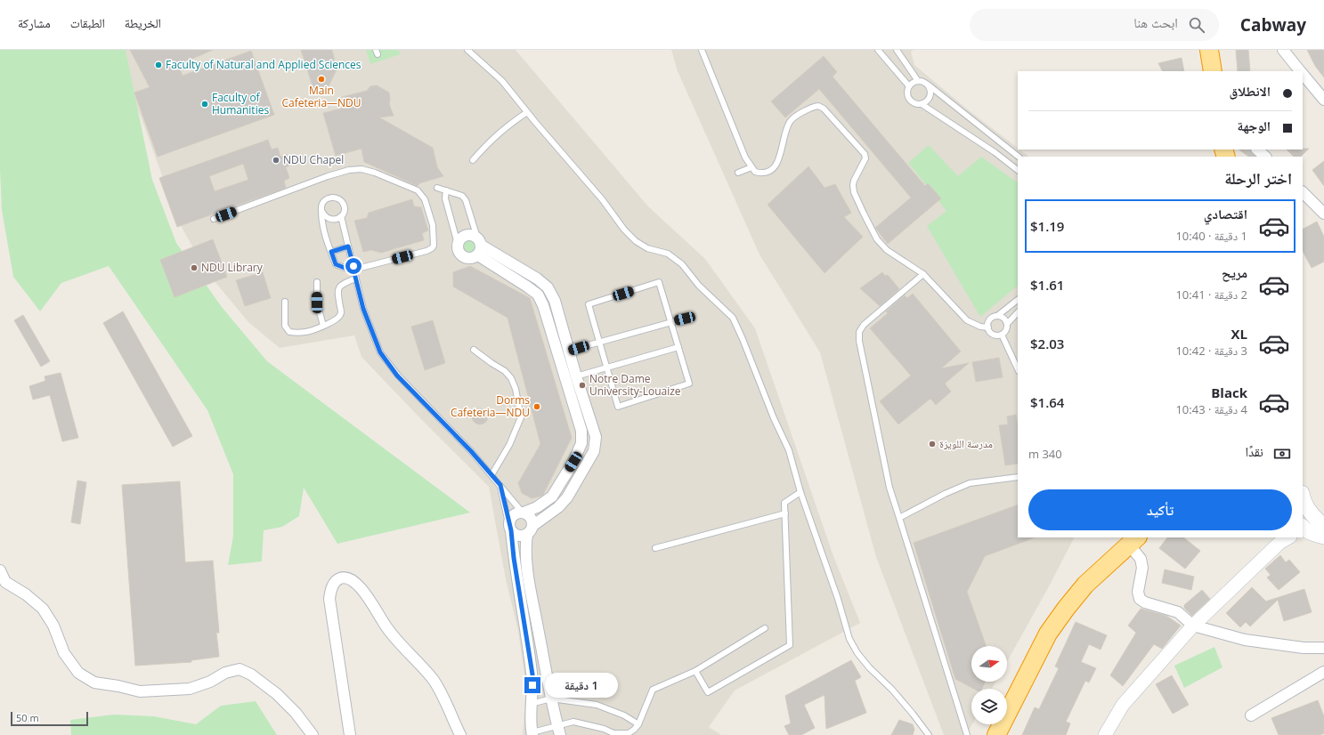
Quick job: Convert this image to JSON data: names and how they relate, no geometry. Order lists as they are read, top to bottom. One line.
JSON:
{"places":["Faculty of Natural and Applied Sciences","Main Cafeteria—NDU","Faculty of Humanities","NDU Chapel","NDU Library","Notre Dame University-Louaize","Dorms Cafeteria—NDU","مدرسة اللويزة"],"scale_bar":"50 m","north":"right","page":{"header":"Cabway","search":"ابحث هنا","nav":["الخريطة","الطبقات","مشاركة"],"banner":["الانطلاق","الوجهة"],"heading":"اختر الرحلة","list":[{"name":"اقتصادي","note":"1 دقيقة · 10:40","value":"$1.19"},{"name":"مريح","note":"2 دقيقة · 10:41","value":"$1.61"},{"name":"XL","note":"3 دقيقة · 10:42","value":"$2.03"},{"name":"Black","note":"4 دقيقة · 10:43","value":"$1.64"}],"pay":["نقدًا","340 m"],"buttons":"تأكيد","bubble":"1 دقيقة","scale":"50 m"}}
